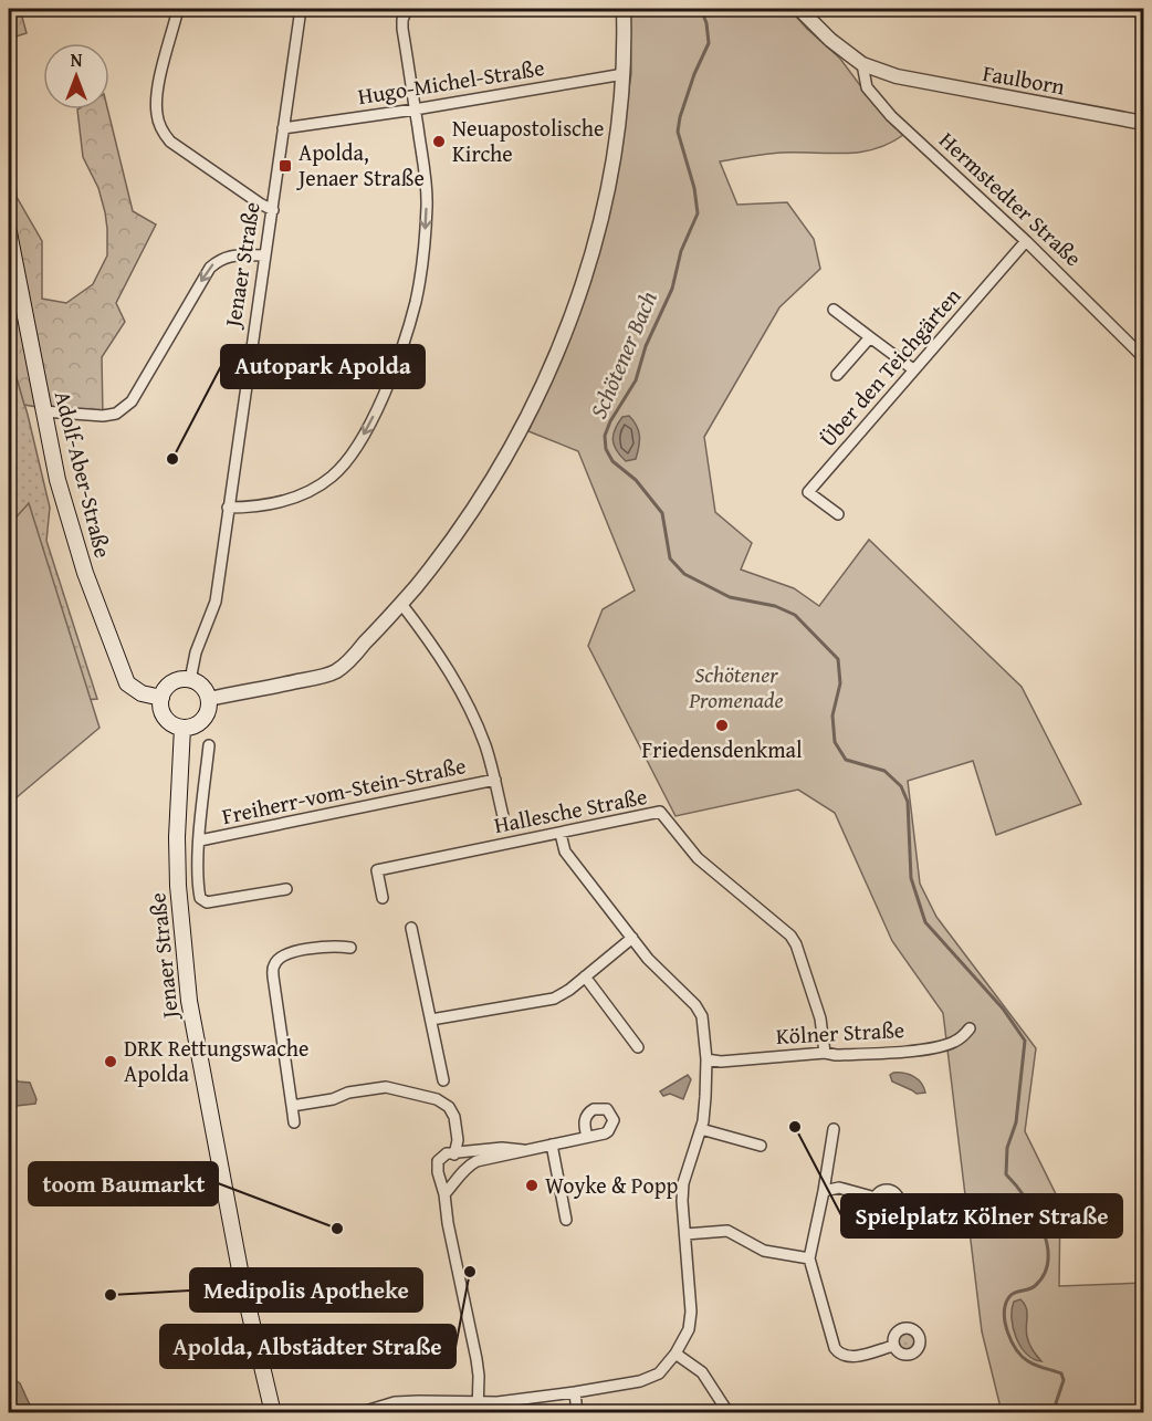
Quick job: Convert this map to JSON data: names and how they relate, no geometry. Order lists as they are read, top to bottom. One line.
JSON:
{"streets":{"main road":["Jenaer Straße","Adolf-Aber-Straße"],"street":["Faulborn","Hugo-Michel-Straße","Hermstedter Straße","Über den Teichgärten","Freiherr-vom-Stein-Straße","Hallesche Straße","Kölner Straße"]},"crossings":[["Faulborn","Hermstedter Straße"],["Hugo-Michel-Straße","Jenaer Straße"],["Hermstedter Straße","Über den Teichgärten"],["Jenaer Straße","Adolf-Aber-Straße"],["Hallesche Straße","Kölner Straße"]],"water":["Schötener Bach"],"parks":["Schötener Promenade"],"places":{"other":["Neuapostolische Kirche","Autopark Apolda","Friedensdenkmal","DRK Rettungswache Apolda","Spielplatz Kölner Straße","Woyke & Popp","toom Baumarkt","Apolda, Albstädter Straße","Medipolis Apotheke"],"transit":["Apolda, Jenaer Straße"]},"north":"top"}
